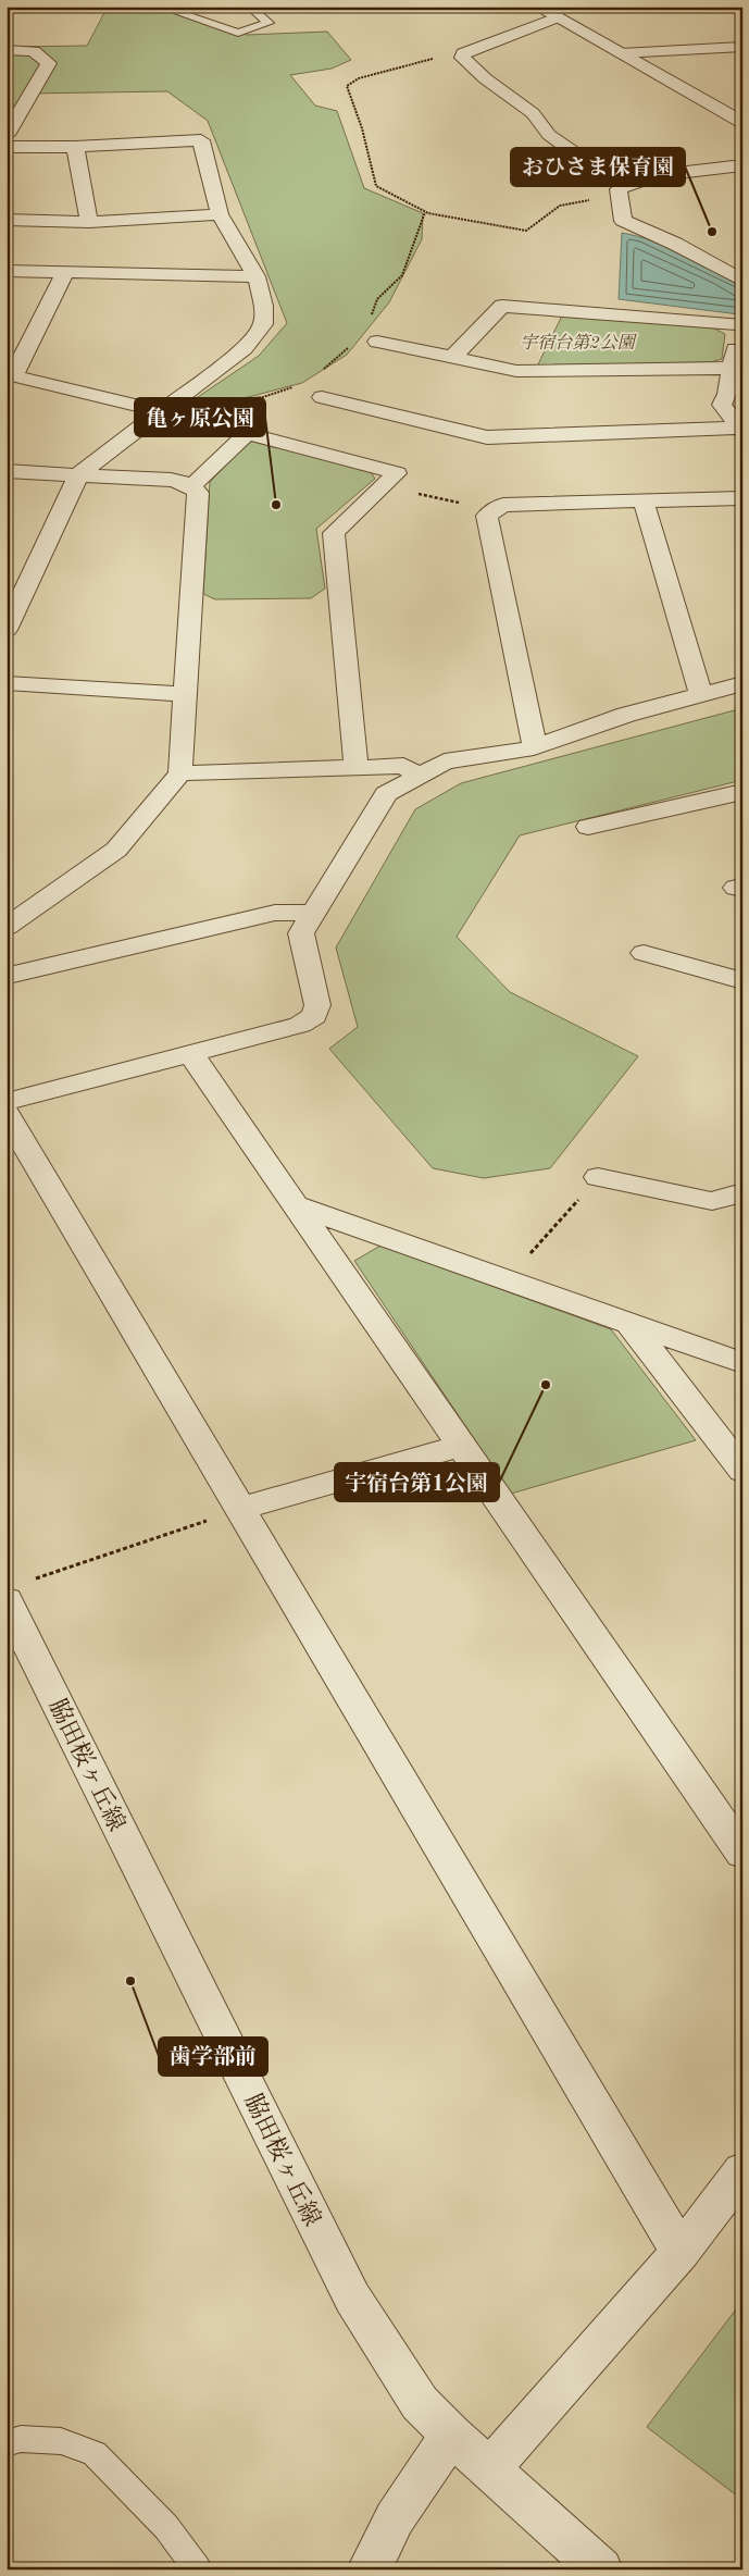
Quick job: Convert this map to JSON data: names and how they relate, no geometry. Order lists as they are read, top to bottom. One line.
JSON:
{"streets":{"street":["脇田桜ヶ丘線"]},"parks":["宇宿台第2公園"],"places":["おひさま保育園","亀ヶ原公園","宇宿台第1公園","歯学部前"]}
